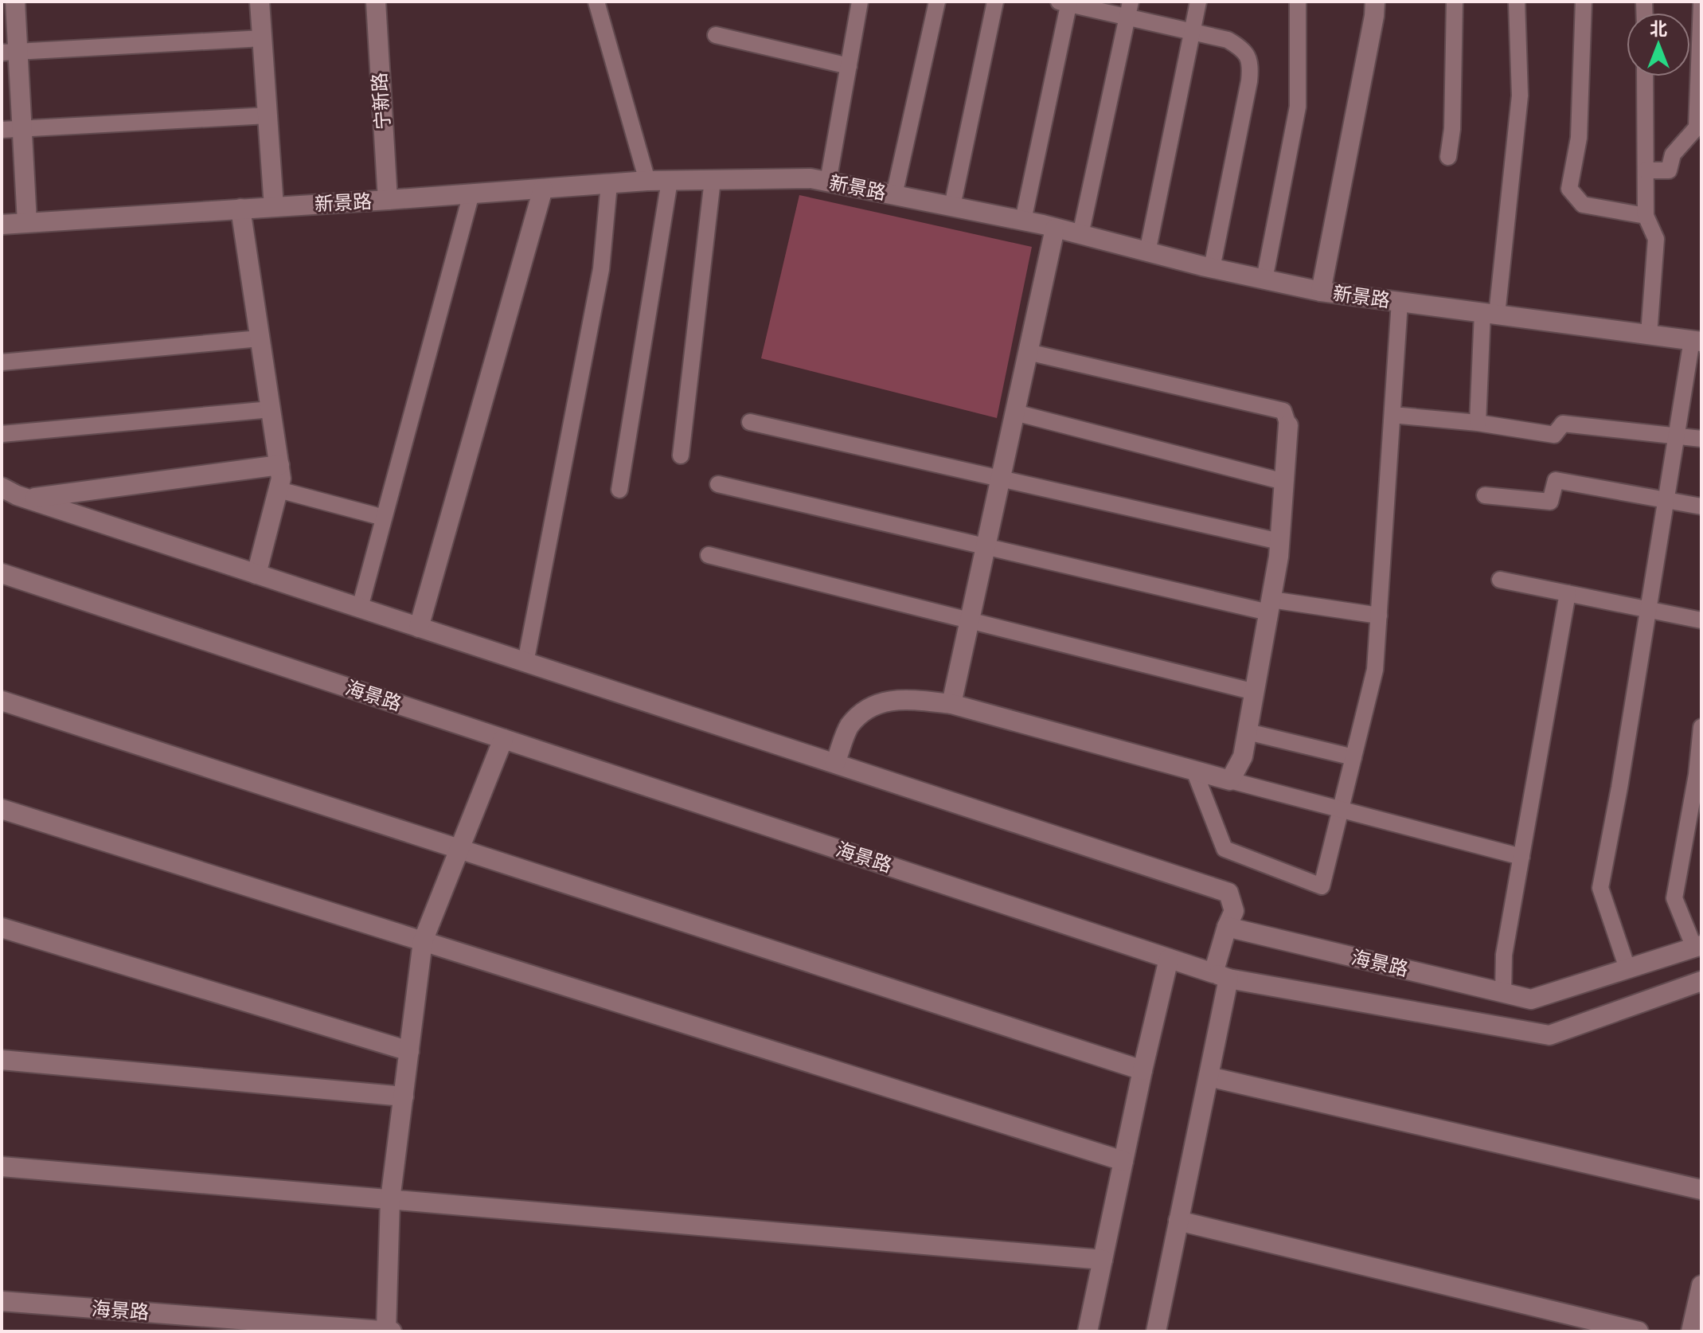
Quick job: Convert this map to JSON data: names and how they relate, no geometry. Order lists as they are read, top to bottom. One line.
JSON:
{"streets":{"street":["宁新路","新景路","海景路"]},"crossings":[["宁新路","新景路"]],"north":"top"}
